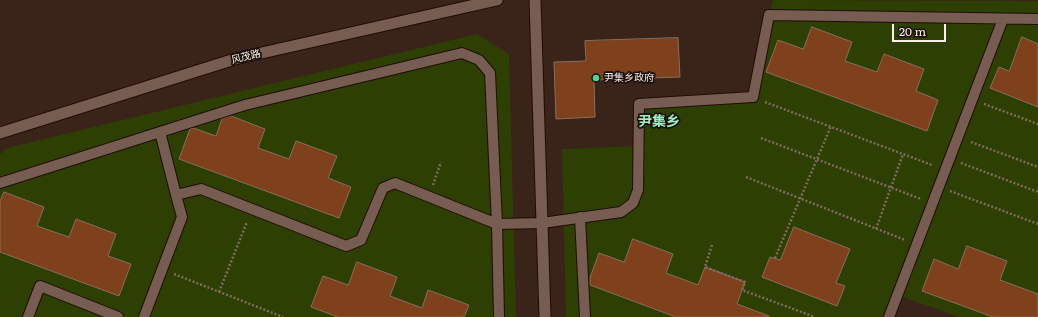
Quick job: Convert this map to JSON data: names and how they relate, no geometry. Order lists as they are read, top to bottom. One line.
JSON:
{"streets":{"street":["风茂路"]},"districts":["尹集乡"],"places":["尹集乡政府"],"scale_bar":"20 m"}
